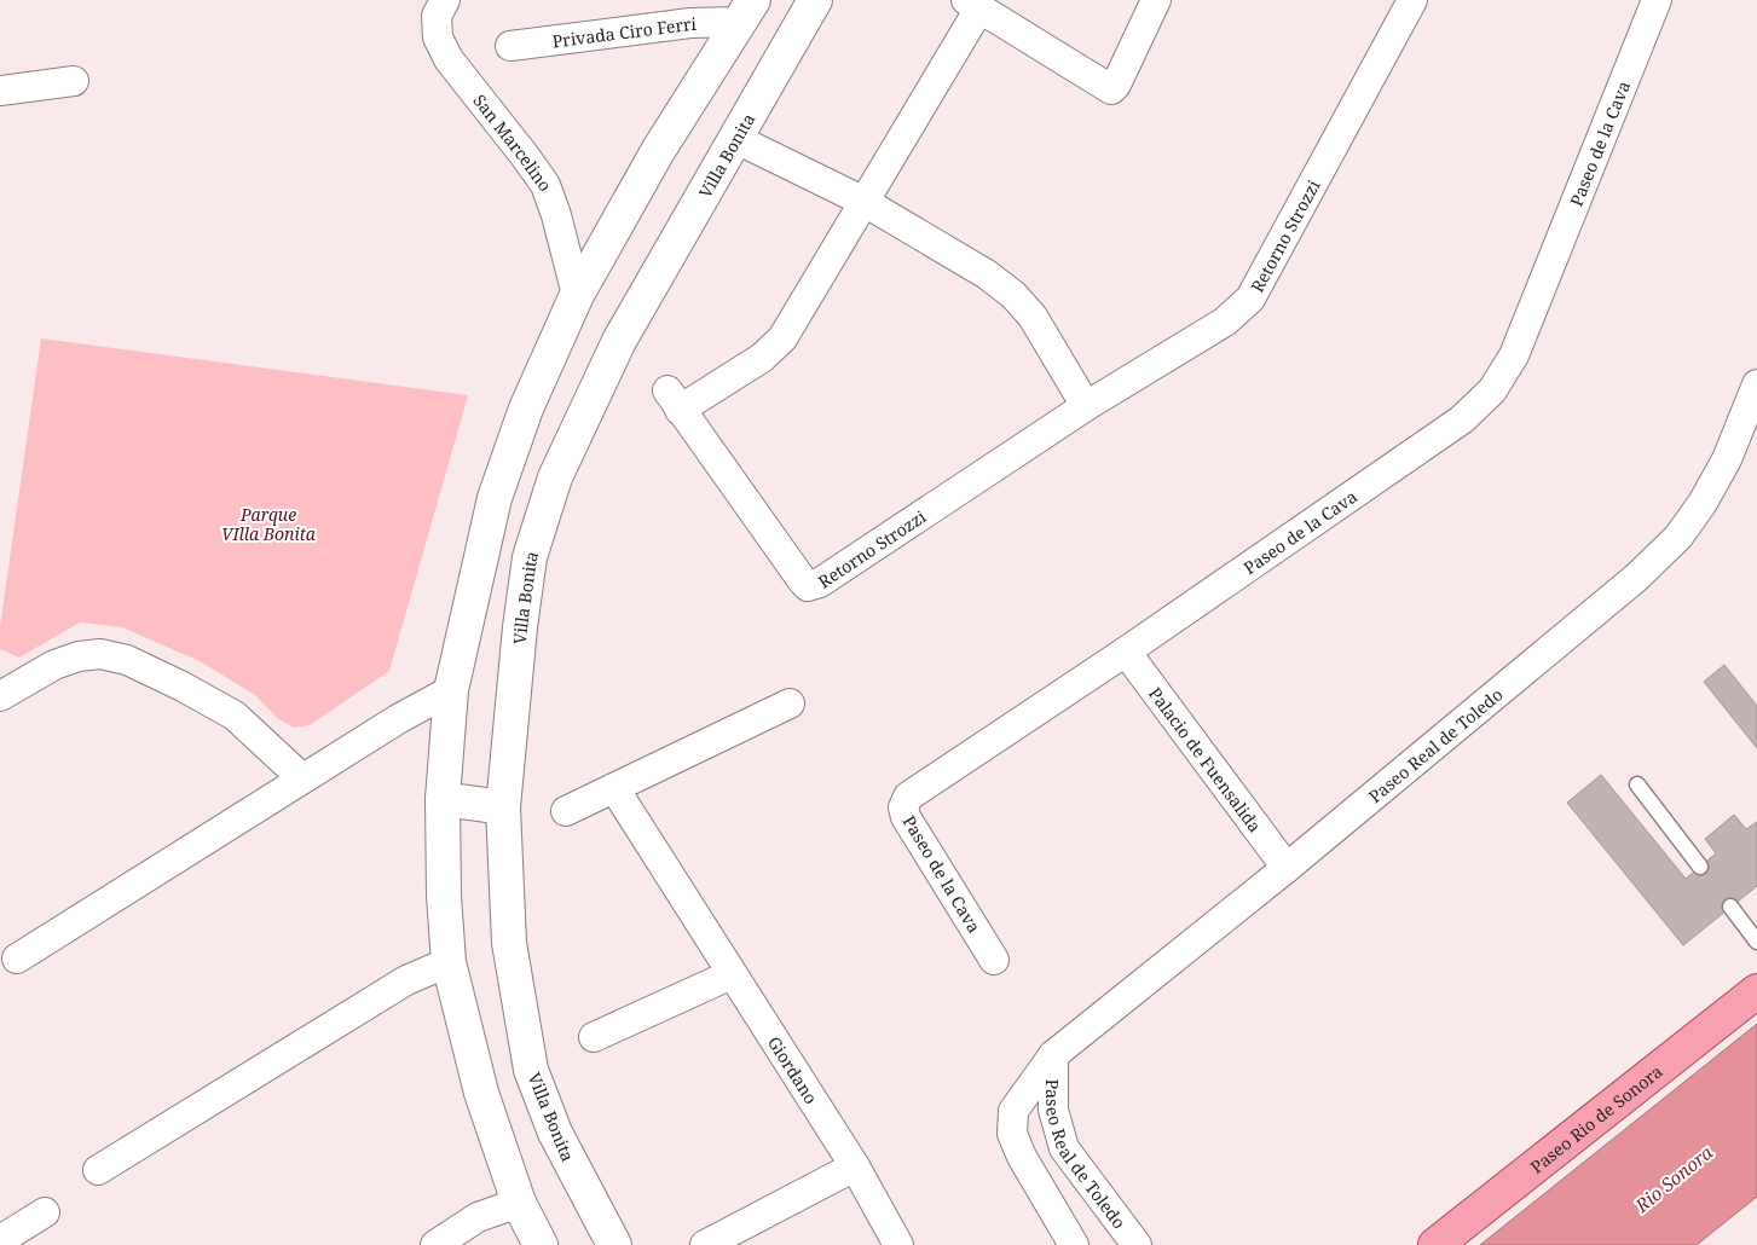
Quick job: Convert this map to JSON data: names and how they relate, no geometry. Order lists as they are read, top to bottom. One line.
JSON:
{"streets":{"main road":["Paseo Rio de Sonora"],"street":["Privada Ciro Ferri","San Marcelino","Paseo de la Cava","Villa Bonita","Retorno Strozzi","Paseo Real de Toledo","Palacio de Fuensalida","Giordano"]},"crossings":[["Paseo de la Cava","Palacio de Fuensalida"],["Paseo Real de Toledo","Palacio de Fuensalida"]],"water":["Rio Sonora"],"parks":["Parque VIlla Bonita"]}
